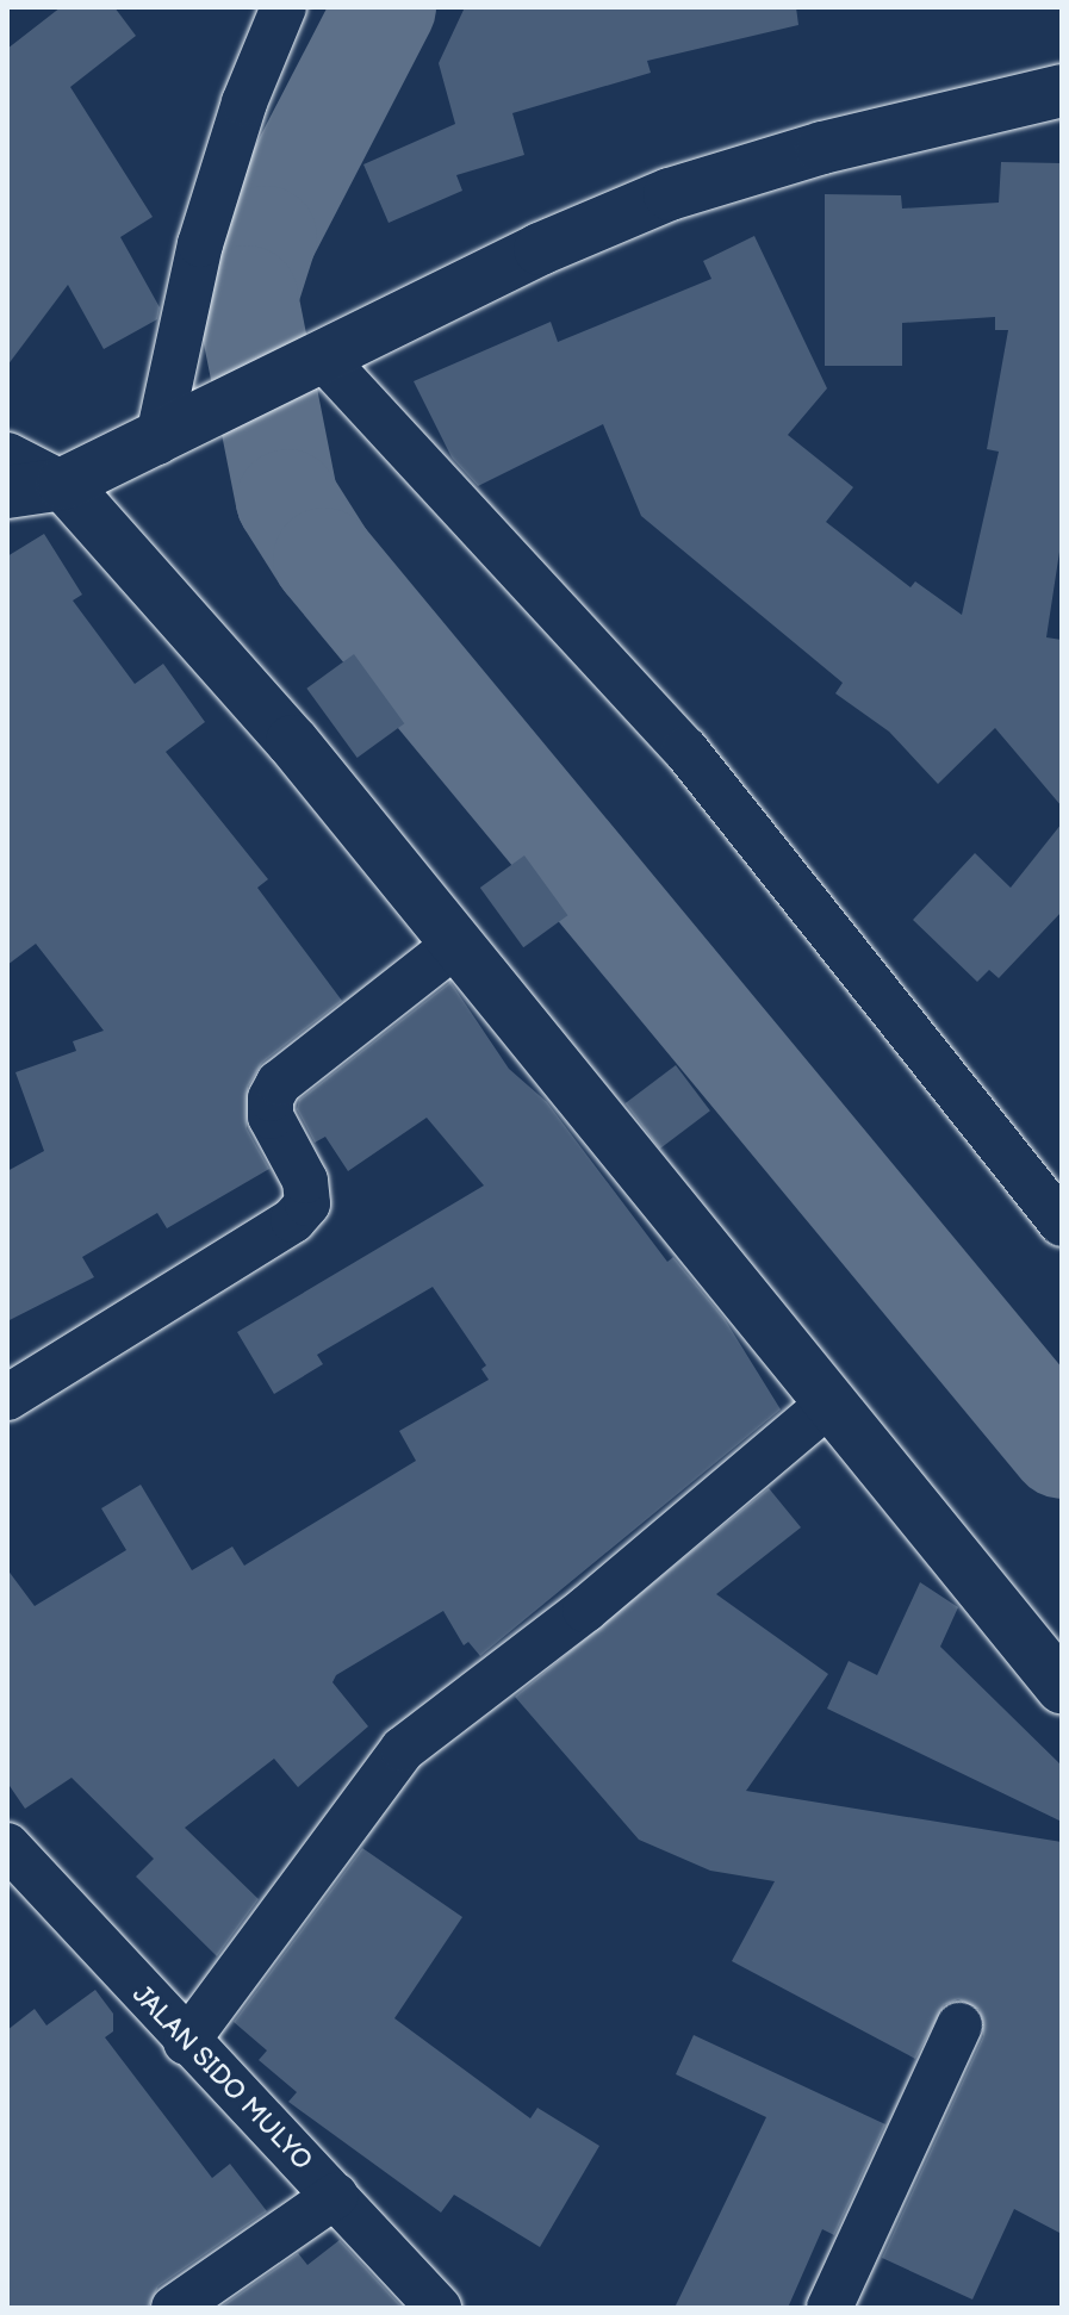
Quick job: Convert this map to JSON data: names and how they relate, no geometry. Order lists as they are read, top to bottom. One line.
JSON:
{"streets":{"street":["JALAN SIDO MULYO"]}}
